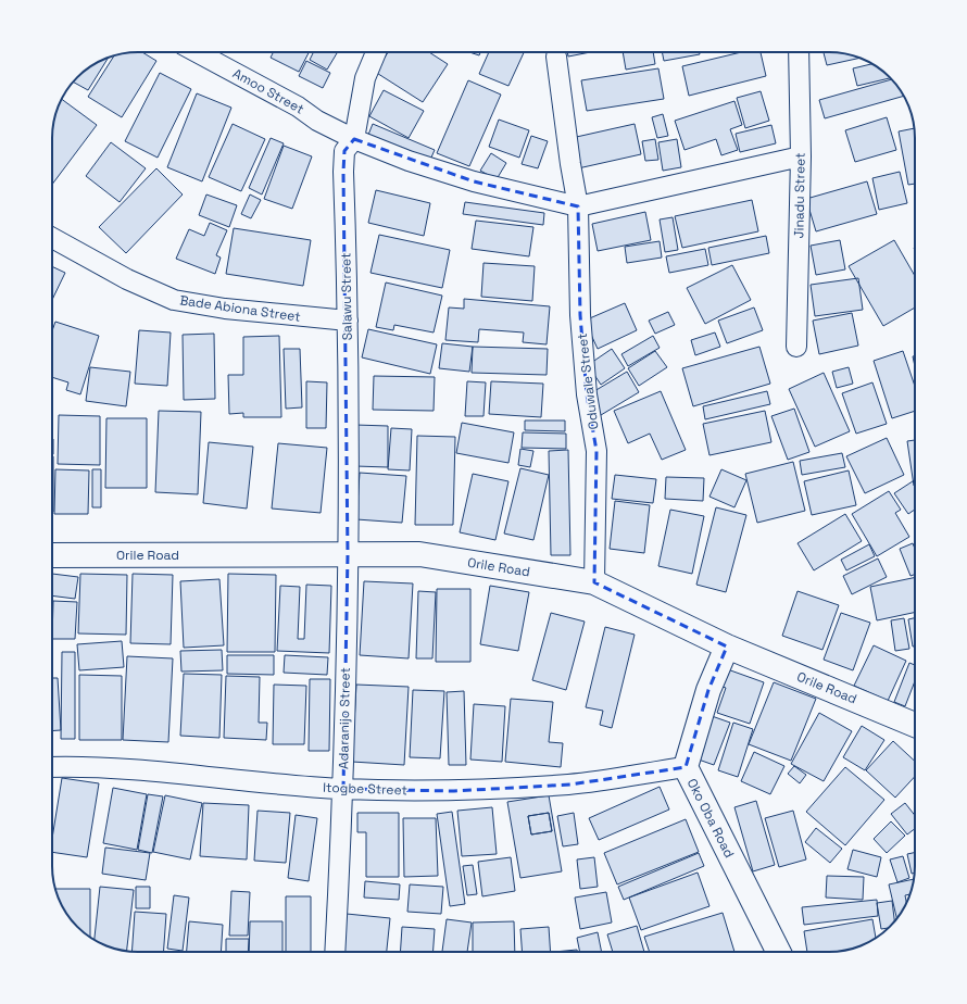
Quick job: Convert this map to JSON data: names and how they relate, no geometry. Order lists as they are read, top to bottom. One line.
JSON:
{"streets":{"street":["Amoo Street","Jinadu Street","Salawu Street","Bade Abiona Street","Oduwale Street","Orile Road","Adaranijo Street","Itogbe Street","Oko Oba Road"]},"crossings":[["Amoo Street","Salawu Street"],["Amoo Street","Oduwale Street"],["Salawu Street","Bade Abiona Street"],["Salawu Street","Orile Road"],["Salawu Street","Adaranijo Street"],["Oduwale Street","Orile Road"],["Orile Road","Adaranijo Street"],["Orile Road","Oko Oba Road"],["Adaranijo Street","Itogbe Street"],["Itogbe Street","Oko Oba Road"]]}
